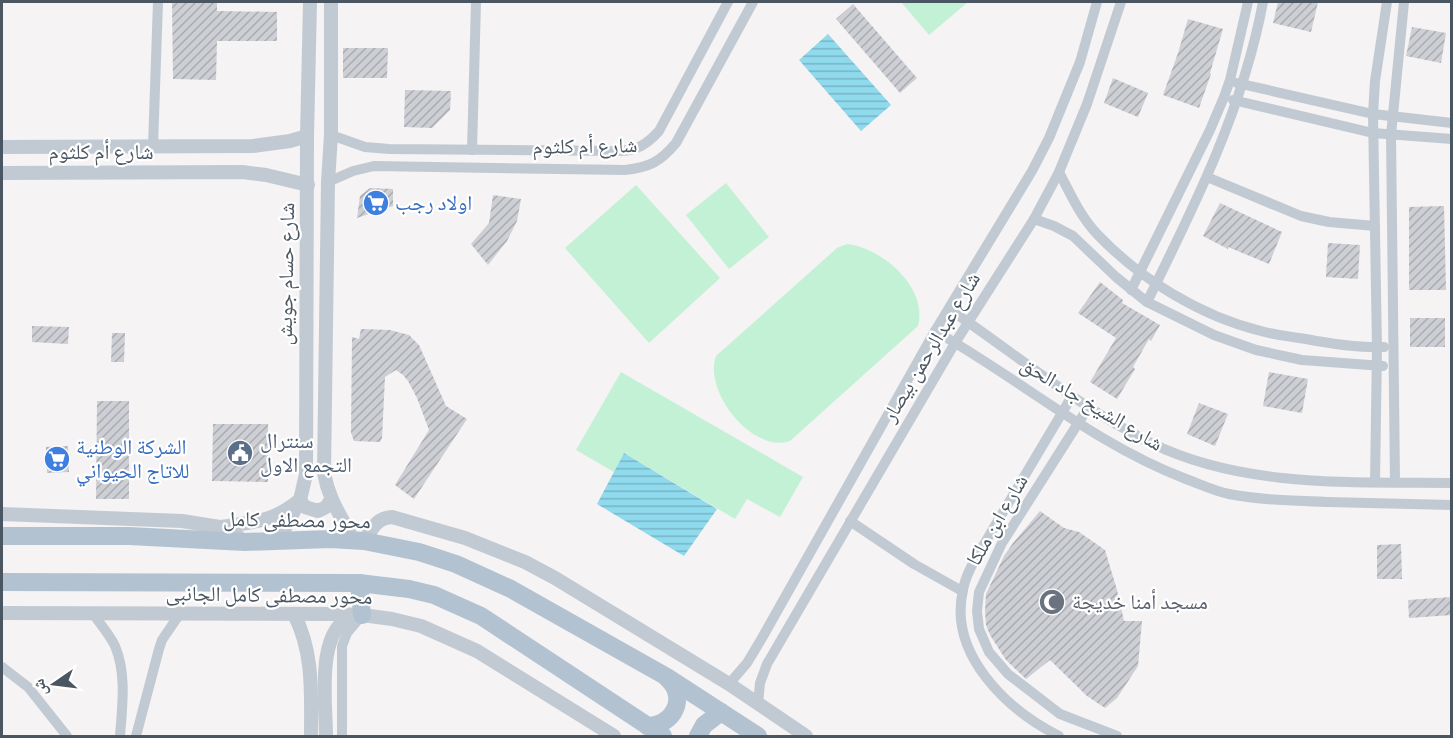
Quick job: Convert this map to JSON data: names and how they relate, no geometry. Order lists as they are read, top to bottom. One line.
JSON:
{"streets":{"main road":["محور مصطفى كامل"],"street":["شارع أم كلثوم","شارع حسام جويش","شارع عبدالرحمن بيصار","شارع الشيخ جاد الحق","شارع ابن ملكا","محور مصطفى كامل الجانبى"]},"crossings":[["شارع أم كلثوم","شارع حسام جويش"],["شارع حسام جويش","محور مصطفى كامل"],["شارع عبدالرحمن بيصار","شارع الشيخ جاد الحق"],["شارع الشيخ جاد الحق","شارع ابن ملكا"]],"places":{"supermarket":["اولاد رجب","الشركة الوطنية للاتاج الحيواني"],"public building":["سنترال التجمع الاول"],"mosque":["مسجد أمنا خديجة"]},"north":"left"}
